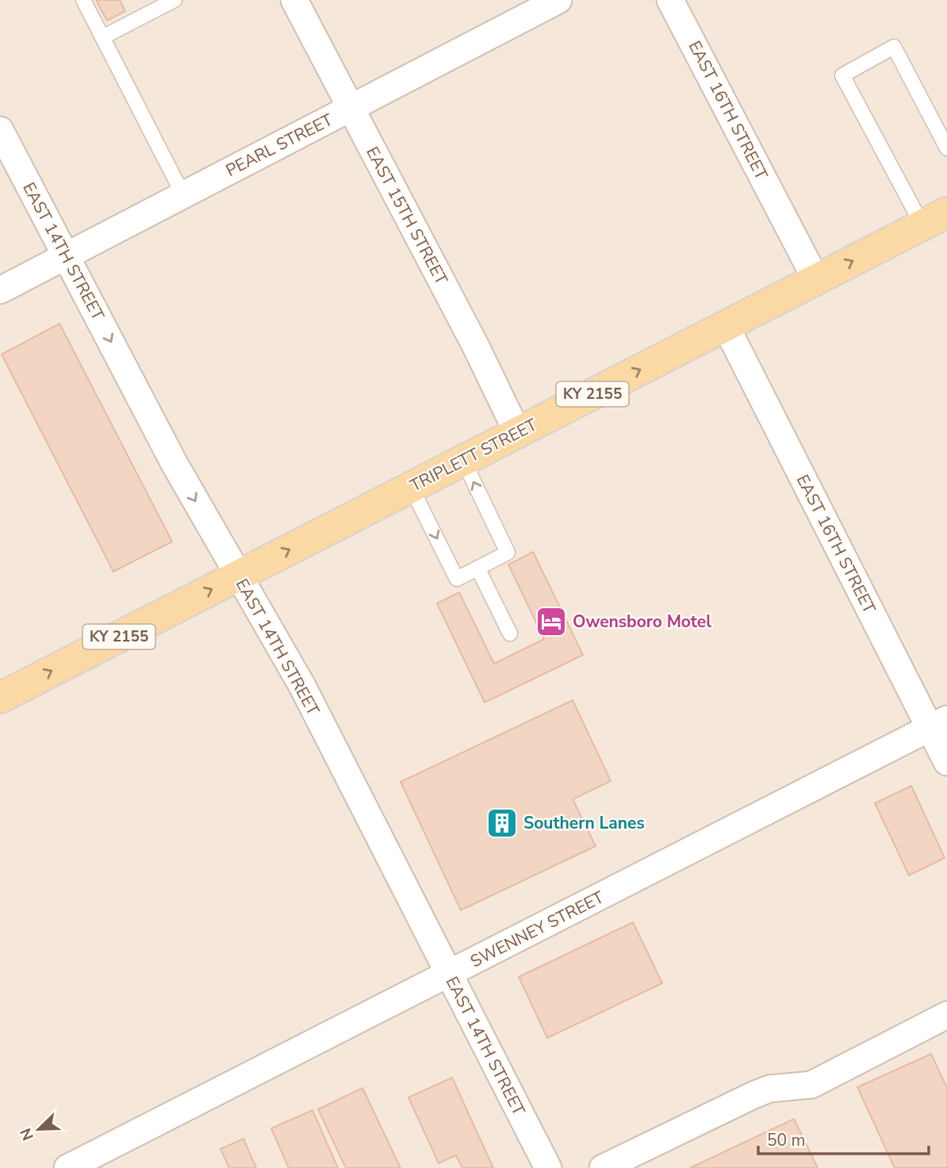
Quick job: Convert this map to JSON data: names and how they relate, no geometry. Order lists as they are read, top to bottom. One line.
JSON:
{"streets":{"main road":["KY 2155","TRIPLETT STREET"],"street":["EAST 16TH STREET","PEARL STREET","EAST 15TH STREET","EAST 14TH STREET","SWENNEY STREET"]},"crossings":[["EAST 16TH STREET","TRIPLETT STREET"],["EAST 16TH STREET","SWENNEY STREET"],["PEARL STREET","EAST 15TH STREET"],["PEARL STREET","EAST 14TH STREET"],["EAST 15TH STREET","TRIPLETT STREET"],["EAST 14TH STREET","TRIPLETT STREET"],["EAST 14TH STREET","SWENNEY STREET"]],"one_way":["TRIPLETT STREET"],"places":{"hotel":["Owensboro Motel"],"building":["Southern Lanes"]},"scale_bar":"50 m","north":"bottom left"}
